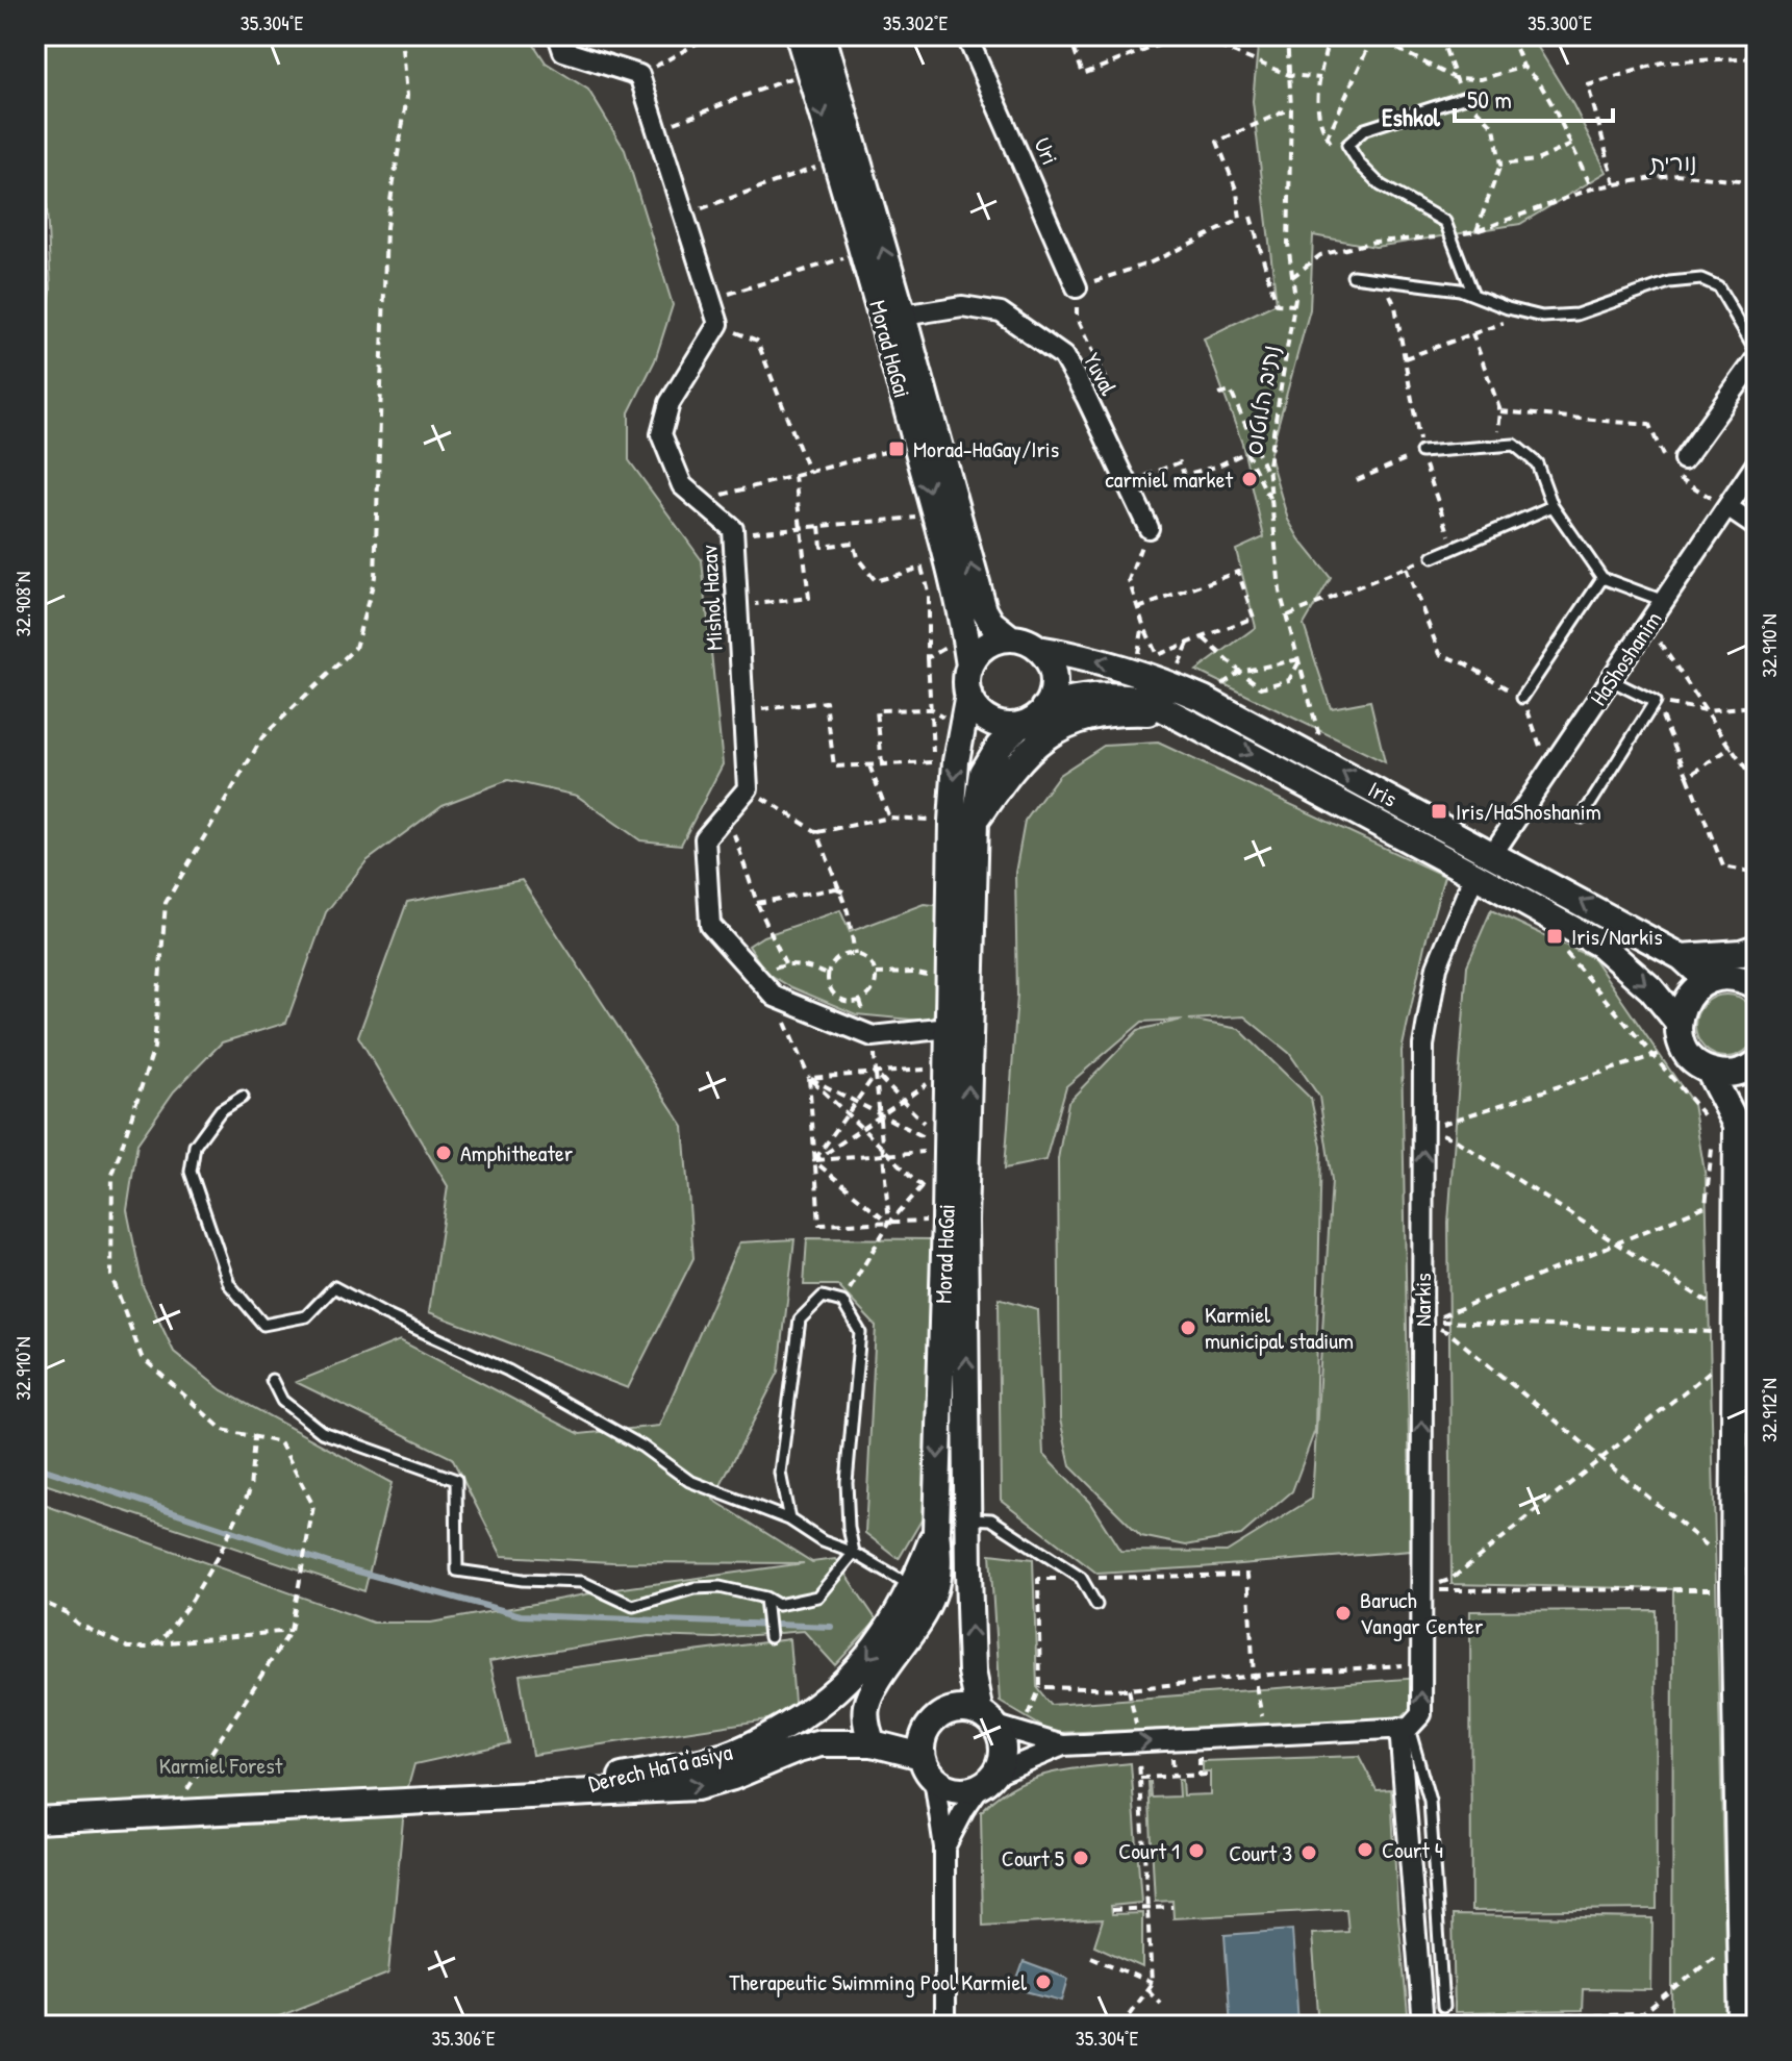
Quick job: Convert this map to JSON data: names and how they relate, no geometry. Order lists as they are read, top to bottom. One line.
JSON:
{"streets":{"street":["Uri","Morad HaGai","Yuval","Mishol Hazav","HaShoshanim","Iris","Narkis","Derech HaTa'asiya"],"path":["נורית","נתיב הלוטוס"]},"crossings":[["Morad HaGai","Yuval"],["Morad HaGai","Iris"],["Morad HaGai","Derech HaTa'asiya"],["נתיב הלוטוס","Iris"],["HaShoshanim","Iris"],["Iris","Narkis"]],"one_way":["Narkis"],"districts":["Eshkol"],"parks":["Karmiel Forest"],"places":{"transit":["Morad-HaGay/Iris","Iris/HaShoshanim","Iris/Narkis"],"other":["carmiel market","Amphitheater","Karmiel municipal stadium","Baruch Vangar Center","Court 4","Court 1","Court 3","Court 5","Therapeutic Swimming Pool Karmiel"]},"scale_bar":"50 m","coordinates":["35.304°E","35.302°E","35.300°E","32.908°N","32.910°N","32.912°N","35.306°E"]}
